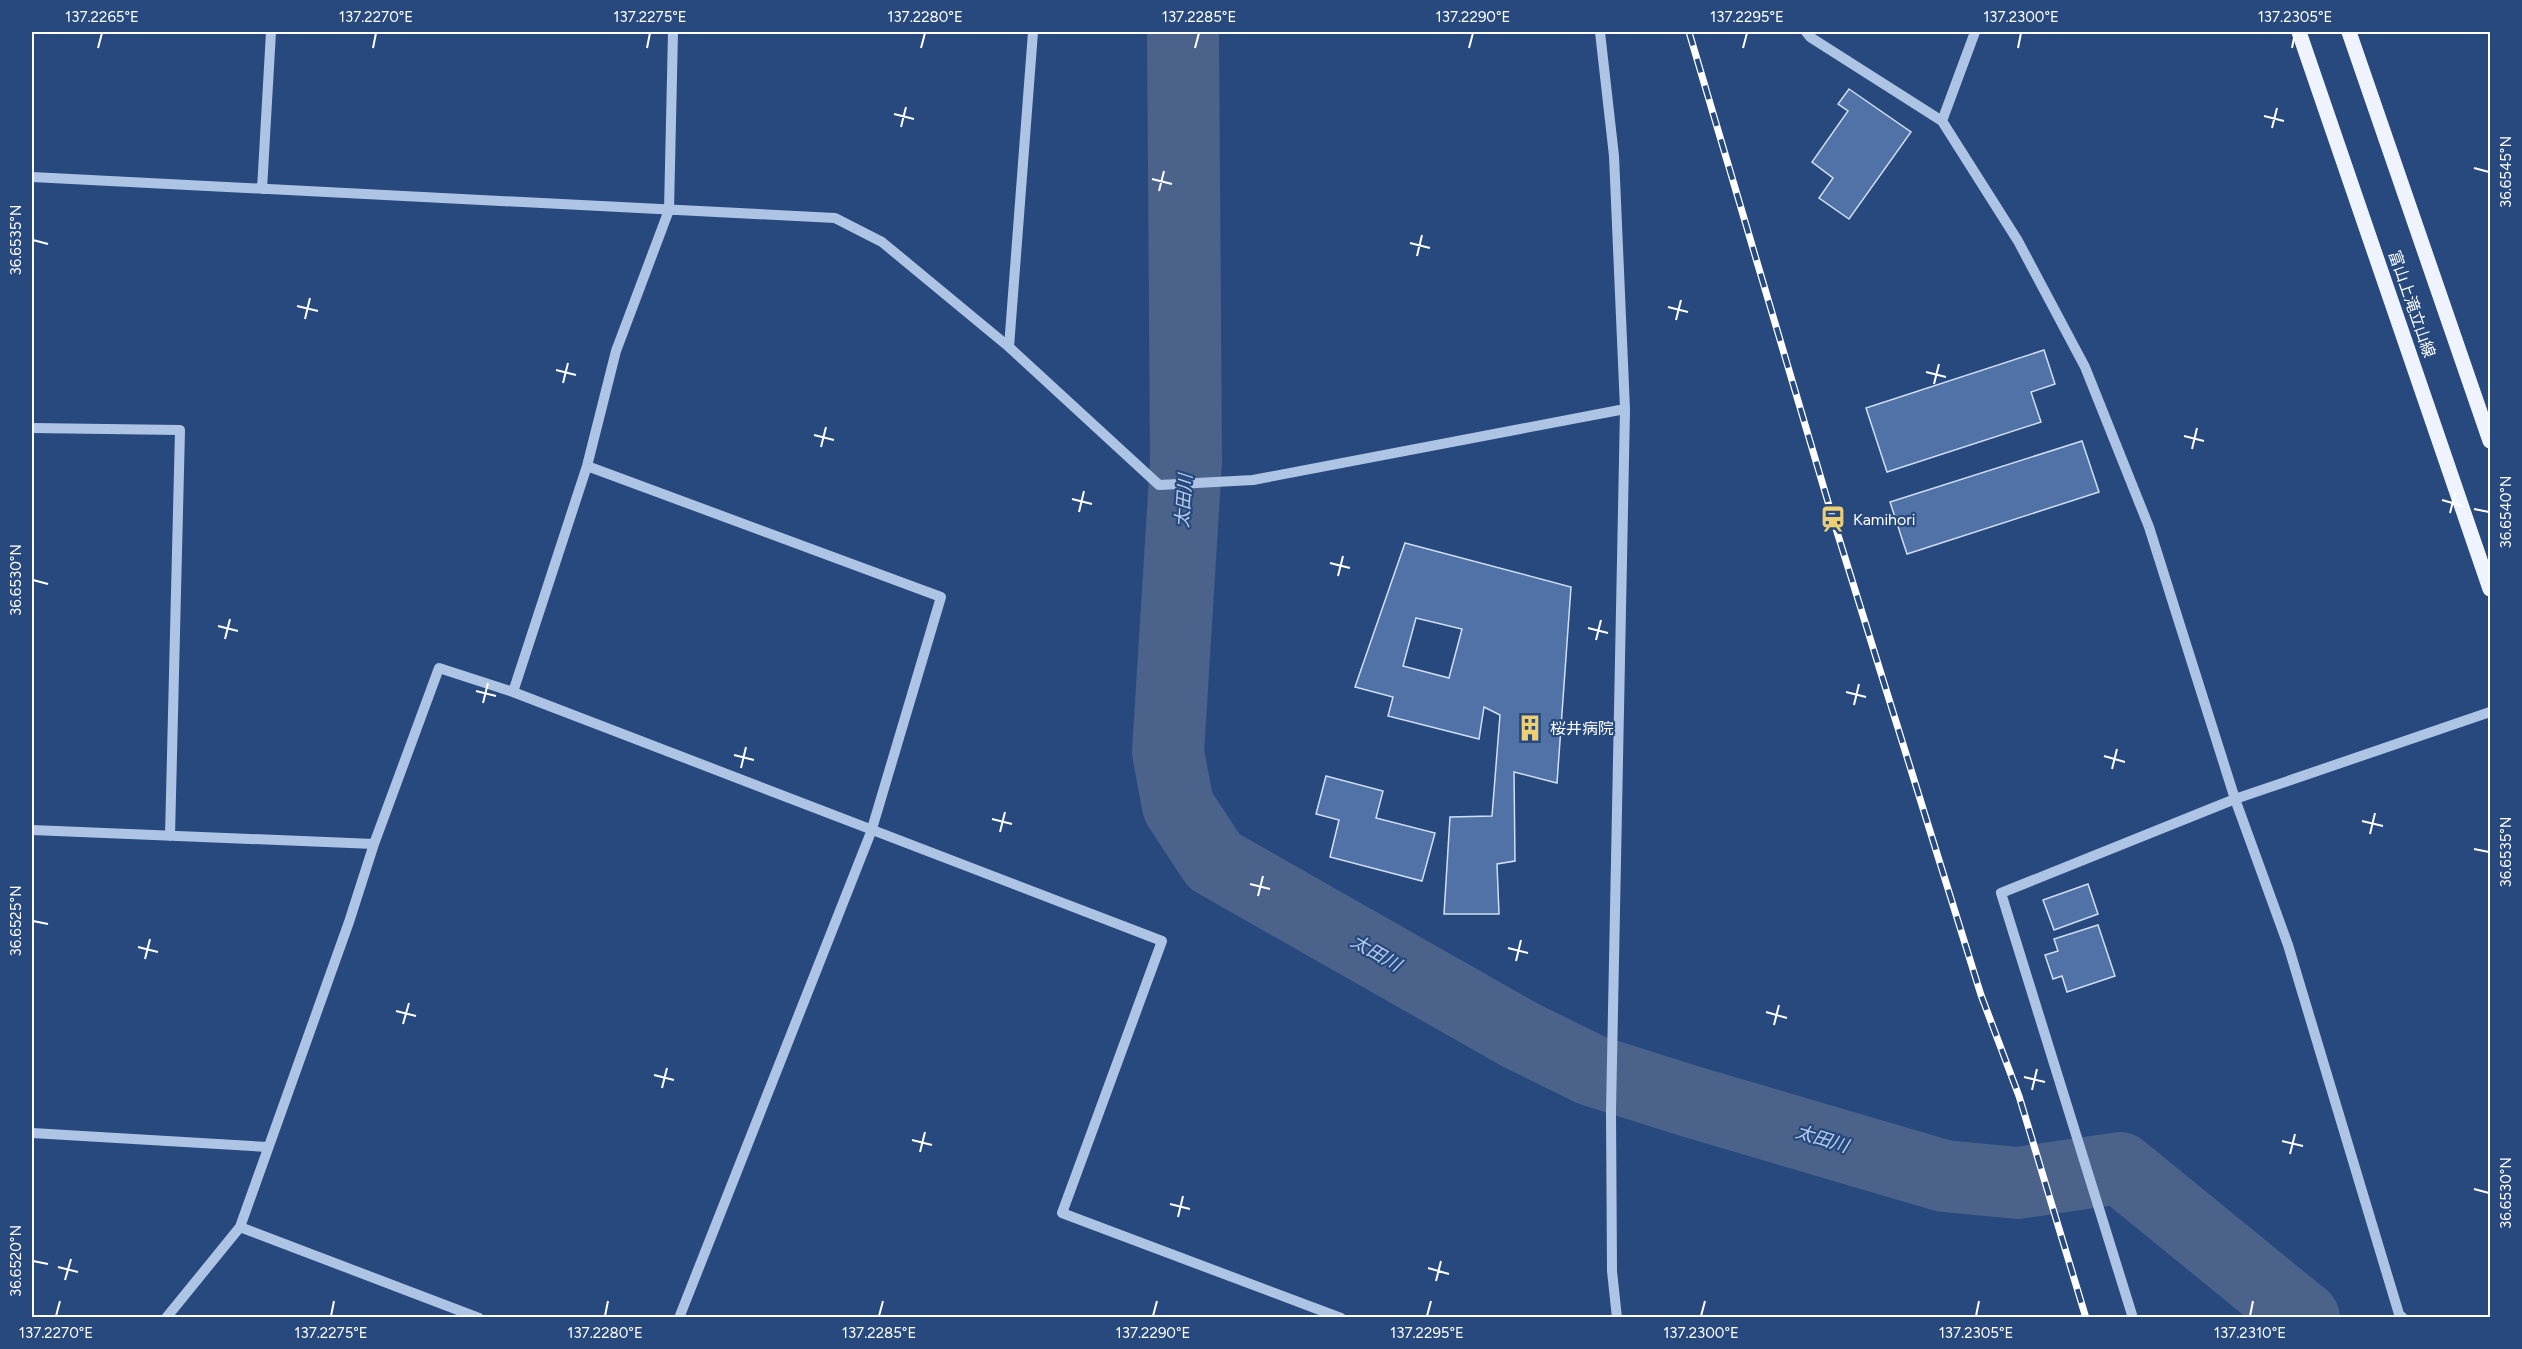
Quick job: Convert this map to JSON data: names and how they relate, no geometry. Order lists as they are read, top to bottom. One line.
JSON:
{"streets":{"main road":["富山上滝立山線"]},"water":["太田川"],"places":{"station":["Kamihori"],"building":["桜井病院"]},"coordinates":["137.2265°E","137.2270°E","137.2275°E","137.2280°E","137.2285°E","137.2290°E","137.2295°E","137.2300°E","137.2305°E","36.6545°N","36.6535°N","36.6540°N","36.6530°N","36.6525°N","36.6520°N","137.2310°E"]}
